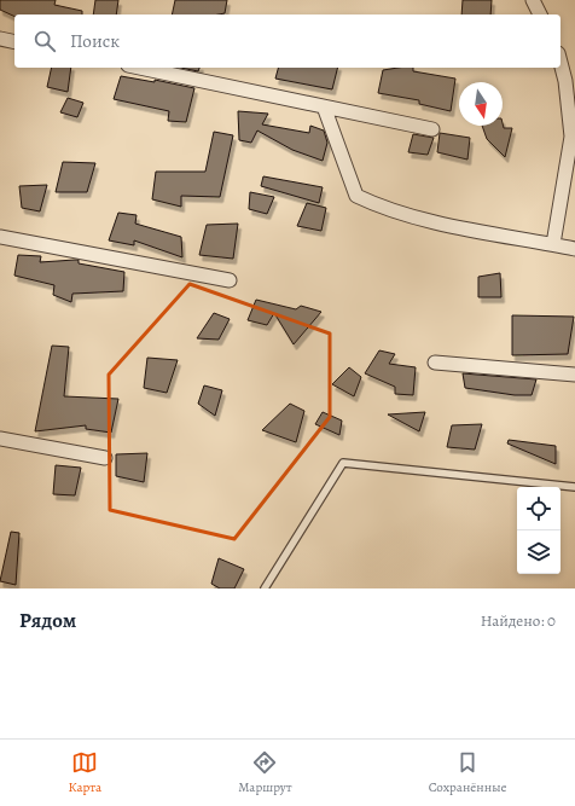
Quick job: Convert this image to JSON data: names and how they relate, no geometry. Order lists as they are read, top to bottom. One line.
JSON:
{"north":"bottom","page":{"search":"Поиск","heading":["Рядом","Найдено: 0"],"nav":["Карта","Маршрут","Сохранённые"]}}
